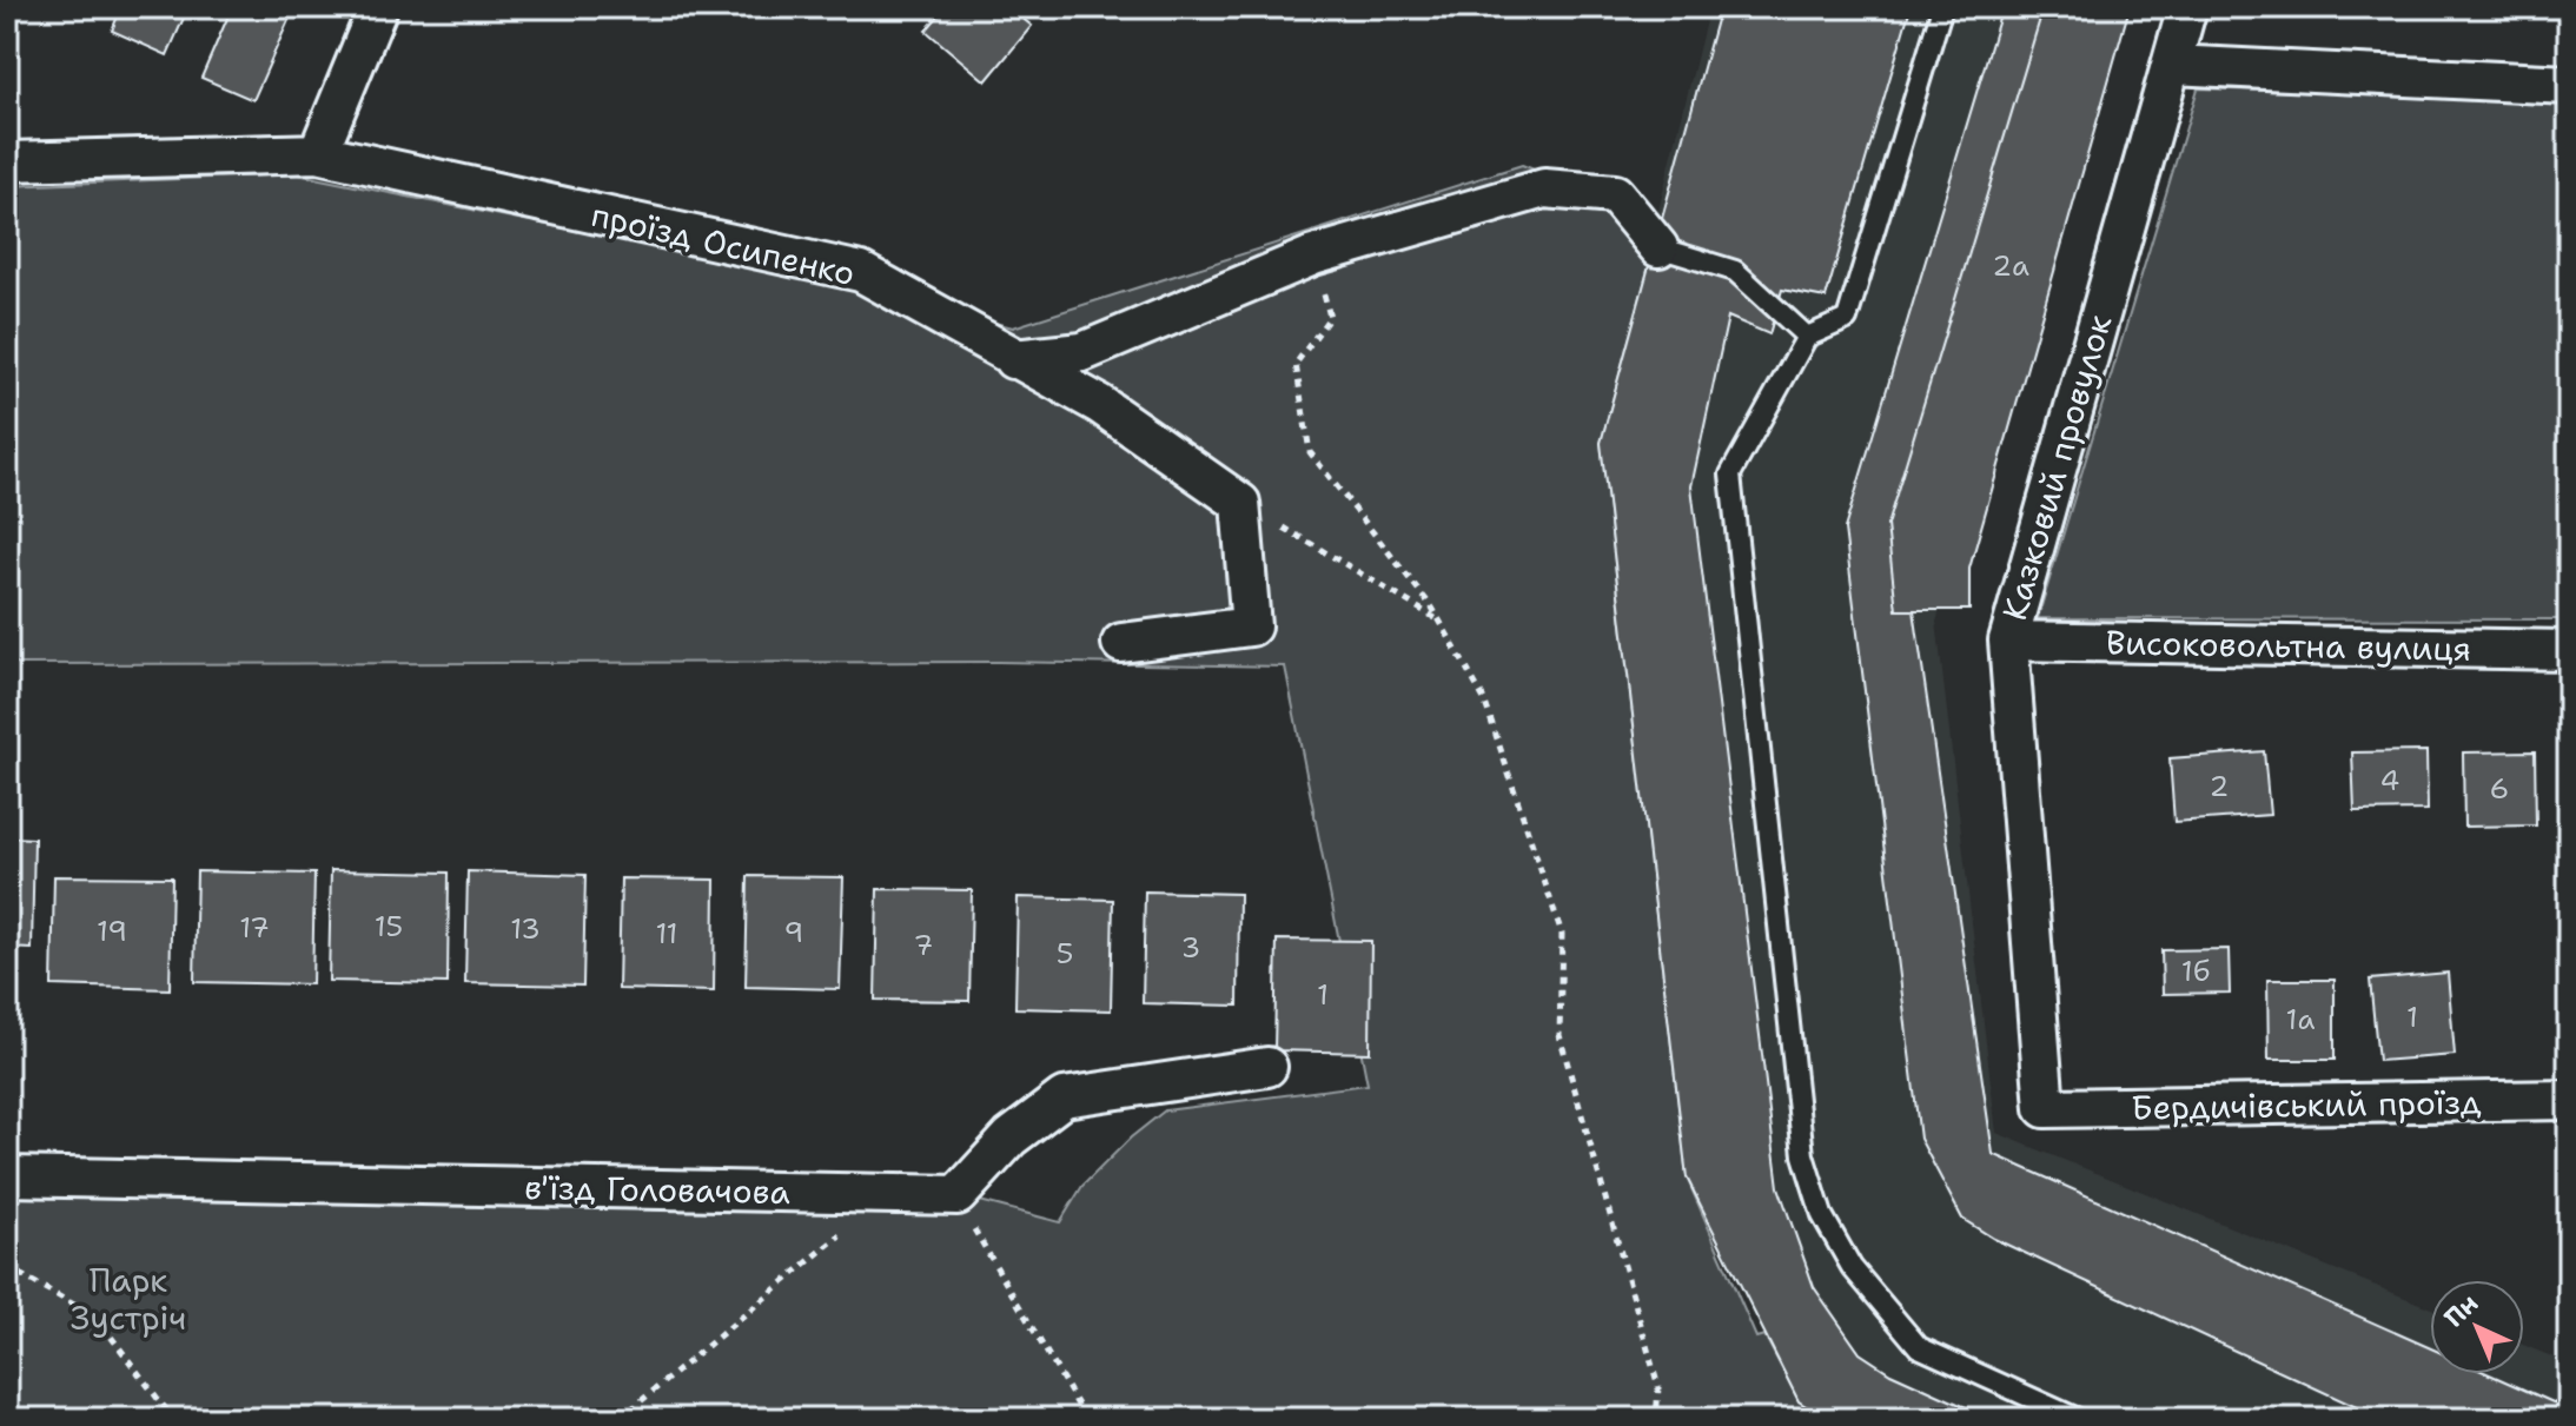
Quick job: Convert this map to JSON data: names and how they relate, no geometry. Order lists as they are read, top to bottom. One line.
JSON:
{"streets":{"street":["проїзд Осипенко","Казковий провулок","Високовольтна вулиця","Бердичівський проїзд","в'їзд Головачова"]},"crossings":[["Казковий провулок","Високовольтна вулиця"],["Казковий провулок","Бердичівський проїзд"]],"parks":["Парк Зустріч"],"house_numbers":["2а","4","2","6","15","17","13","19","9","11","7","3","5","1б","1","1","1а"],"north":"top left"}
